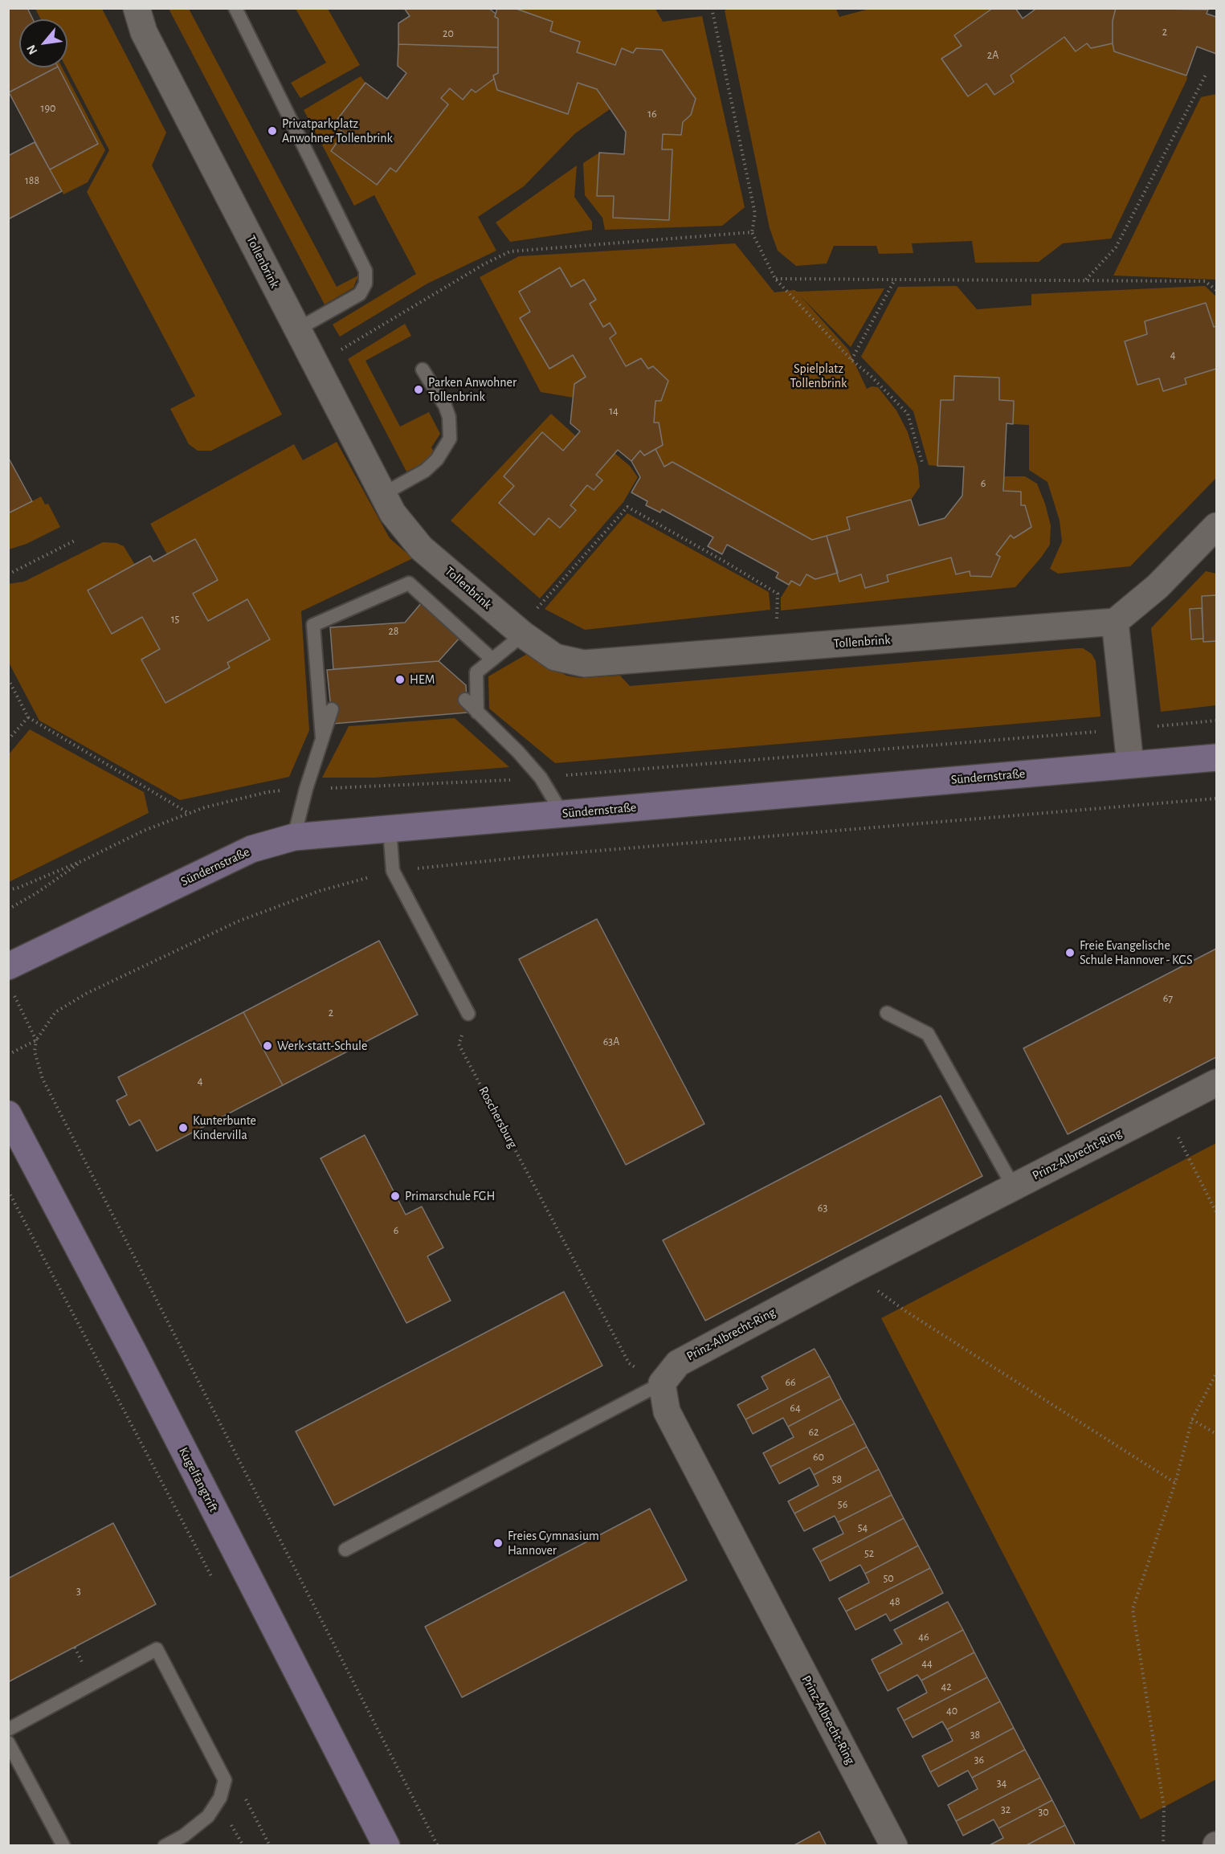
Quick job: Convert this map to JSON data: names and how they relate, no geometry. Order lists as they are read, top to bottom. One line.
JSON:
{"streets":{"street":["Tollenbrink","Sündernstraße","Prinz-Albrecht-Ring","Kugelfangtrift"],"path":["Roschersburg"]},"crossings":[["Roschersburg","Prinz-Albrecht-Ring"]],"parks":["Spielplatz Tollenbrink"],"places":["Privatparkplatz Anwohner Tollenbrink","Parken Anwohner Tollenbrink","HEM","Freie Evangelische Schule Hannover - KGS","Werk-statt-Schule","Kunterbunte Kindervilla","Primarschule FGH","Freies Gymnasium Hannover"],"house_numbers":["2","20","2A","190","16","188","4","14","6","15","28","67","2","63A","4","63","6","66","64","62","60","58","56","54","52","50","3","48","46","44","42","40","38","36","34","32","30"],"north":"bottom left"}
